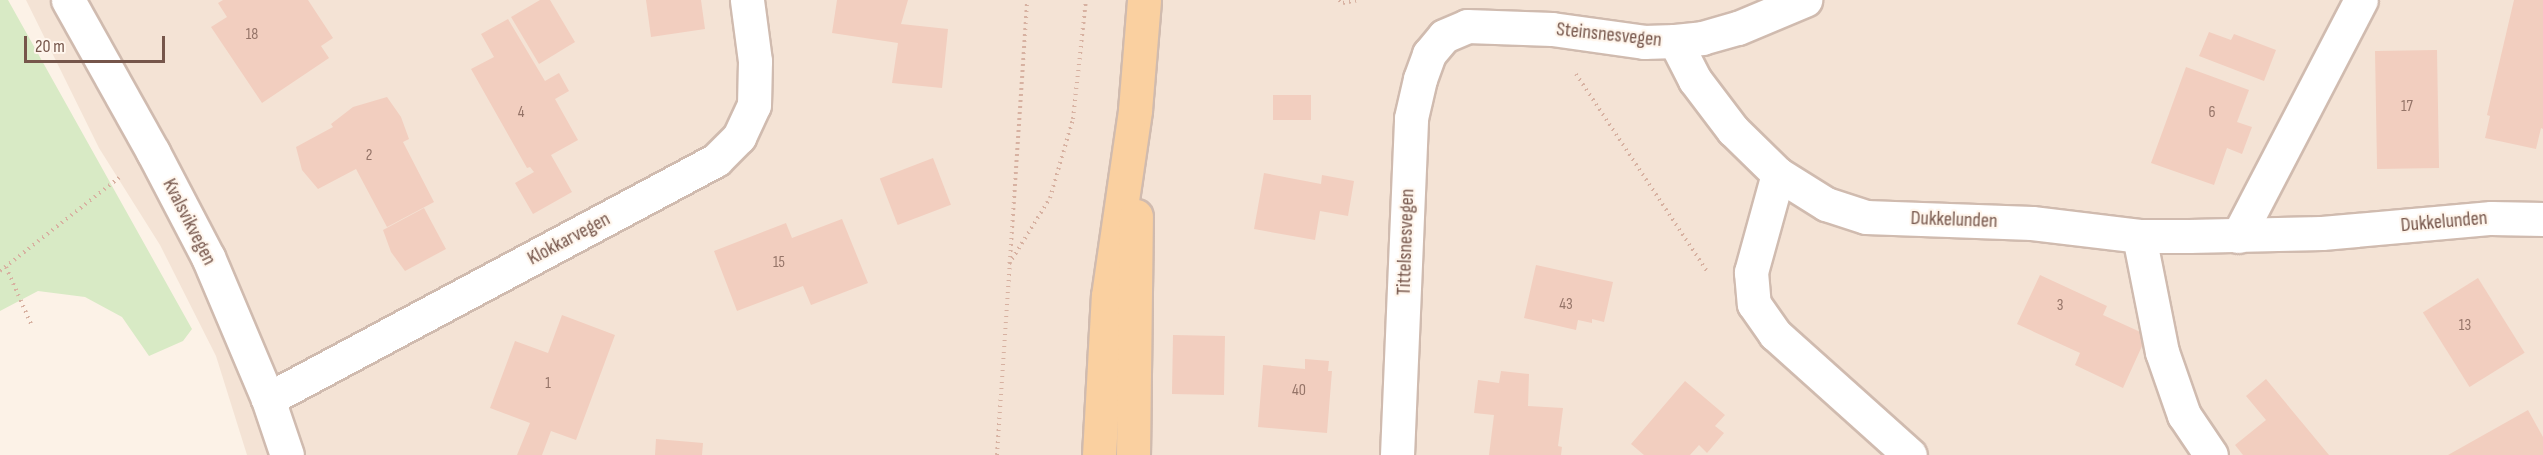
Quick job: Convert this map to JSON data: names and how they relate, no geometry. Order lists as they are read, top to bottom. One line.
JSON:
{"streets":{"street":["Steinsnesvegen","Dukkelunden","Kvalsvikvegen","Klokkarvegen","Tittelsnesvegen"]},"crossings":[["Steinsnesvegen","Dukkelunden"],["Steinsnesvegen","Tittelsnesvegen"],["Kvalsvikvegen","Klokkarvegen"]],"house_numbers":["18","17","4","6","2","15","43","3","13","1","40"],"scale_bar":"20 m"}
